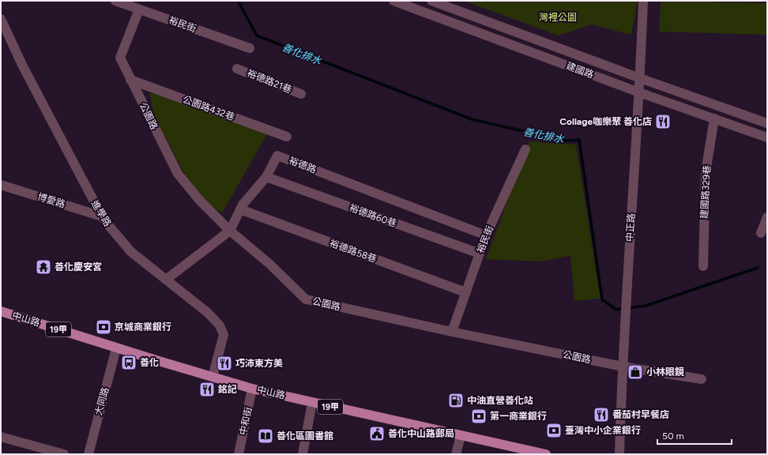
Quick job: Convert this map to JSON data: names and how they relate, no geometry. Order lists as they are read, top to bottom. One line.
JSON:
{"streets":{"main road":["中山路","19甲"],"street":["裕民街","建國路","裕德路21巷","公園路432巷","公園路","裕德路","建國路329巷","博愛路","進學路","裕德路60巷","中正路","裕德路58巷","大同路","中和街"]},"crossings":[["裕民街","公園路"],["裕民街","裕德路"],["裕民街","裕德路60巷"],["裕民街","裕德路58巷"],["建國路","建國路329巷"],["建國路","中正路"],["公園路432巷","公園路"],["公園路","裕德路"],["公園路","中正路"],["裕德路","進學路"],["裕德路","裕德路60巷"],["裕德路","裕德路58巷"],["博愛路","進學路"],["進學路","中山路"],["中山路","大同路"],["中山路","中和街"]],"water":["善化排水"],"parks":["灣裡公園"],"places":{"restaurant":["Collage咖樂聚 善化店","巧沛東方美","銘記","番茄村早餐店"],"temple":["善化慶安宮"],"bank":["京城商業銀行","第一商業銀行","臺灣中小企業銀行"],"bus stop":["善化"],"shop":["小林眼鏡"],"fuel station":["中油直營善化站"],"public building":["善化中山路郵局"],"library":["善化區圖書館"]},"scale_bar":"50 m"}
